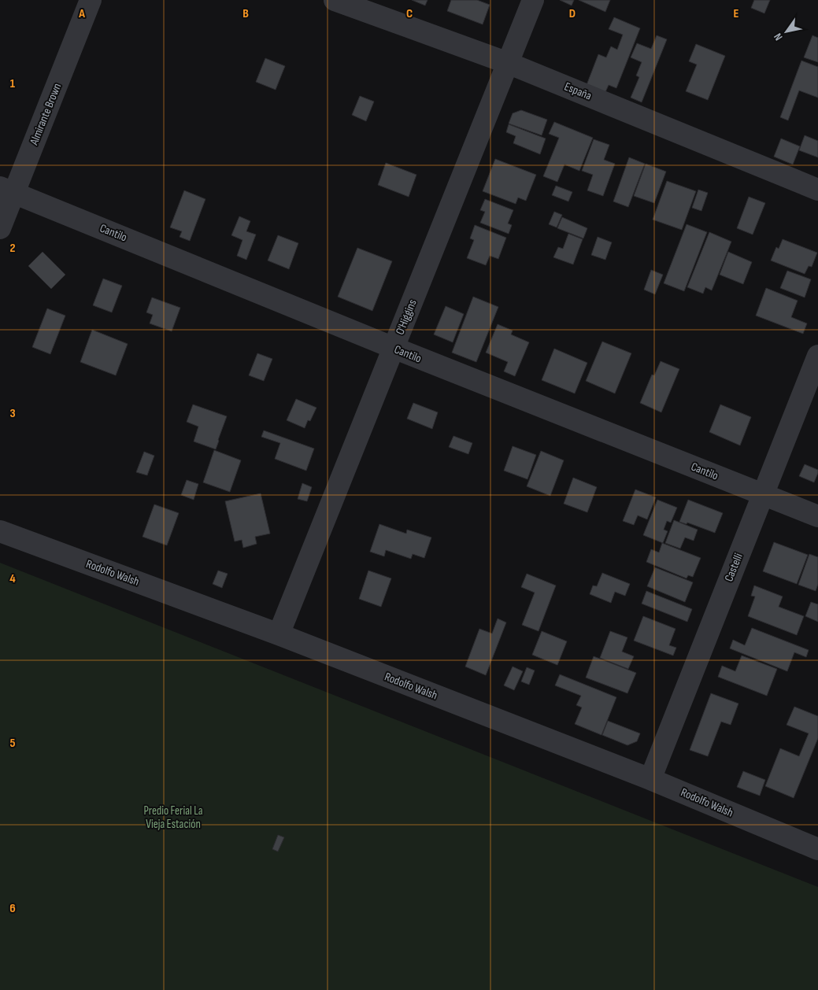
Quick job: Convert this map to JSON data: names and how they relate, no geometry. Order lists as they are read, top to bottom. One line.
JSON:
{"streets":{"street":["España","Almirante Brown","Cantilo","O'Higgins","Castelli","Rodolfo Walsh"]},"crossings":[["España","O'Higgins"],["Almirante Brown","Cantilo"],["Cantilo","O'Higgins"],["Cantilo","Castelli"],["O'Higgins","Rodolfo Walsh"],["Castelli","Rodolfo Walsh"]],"parks":["Predio Ferial La Vieja Estación"],"north":"bottom left","grid":{"columns":["A","B","C","D","E"],"rows":["1","2","3","4","5","6"]}}
